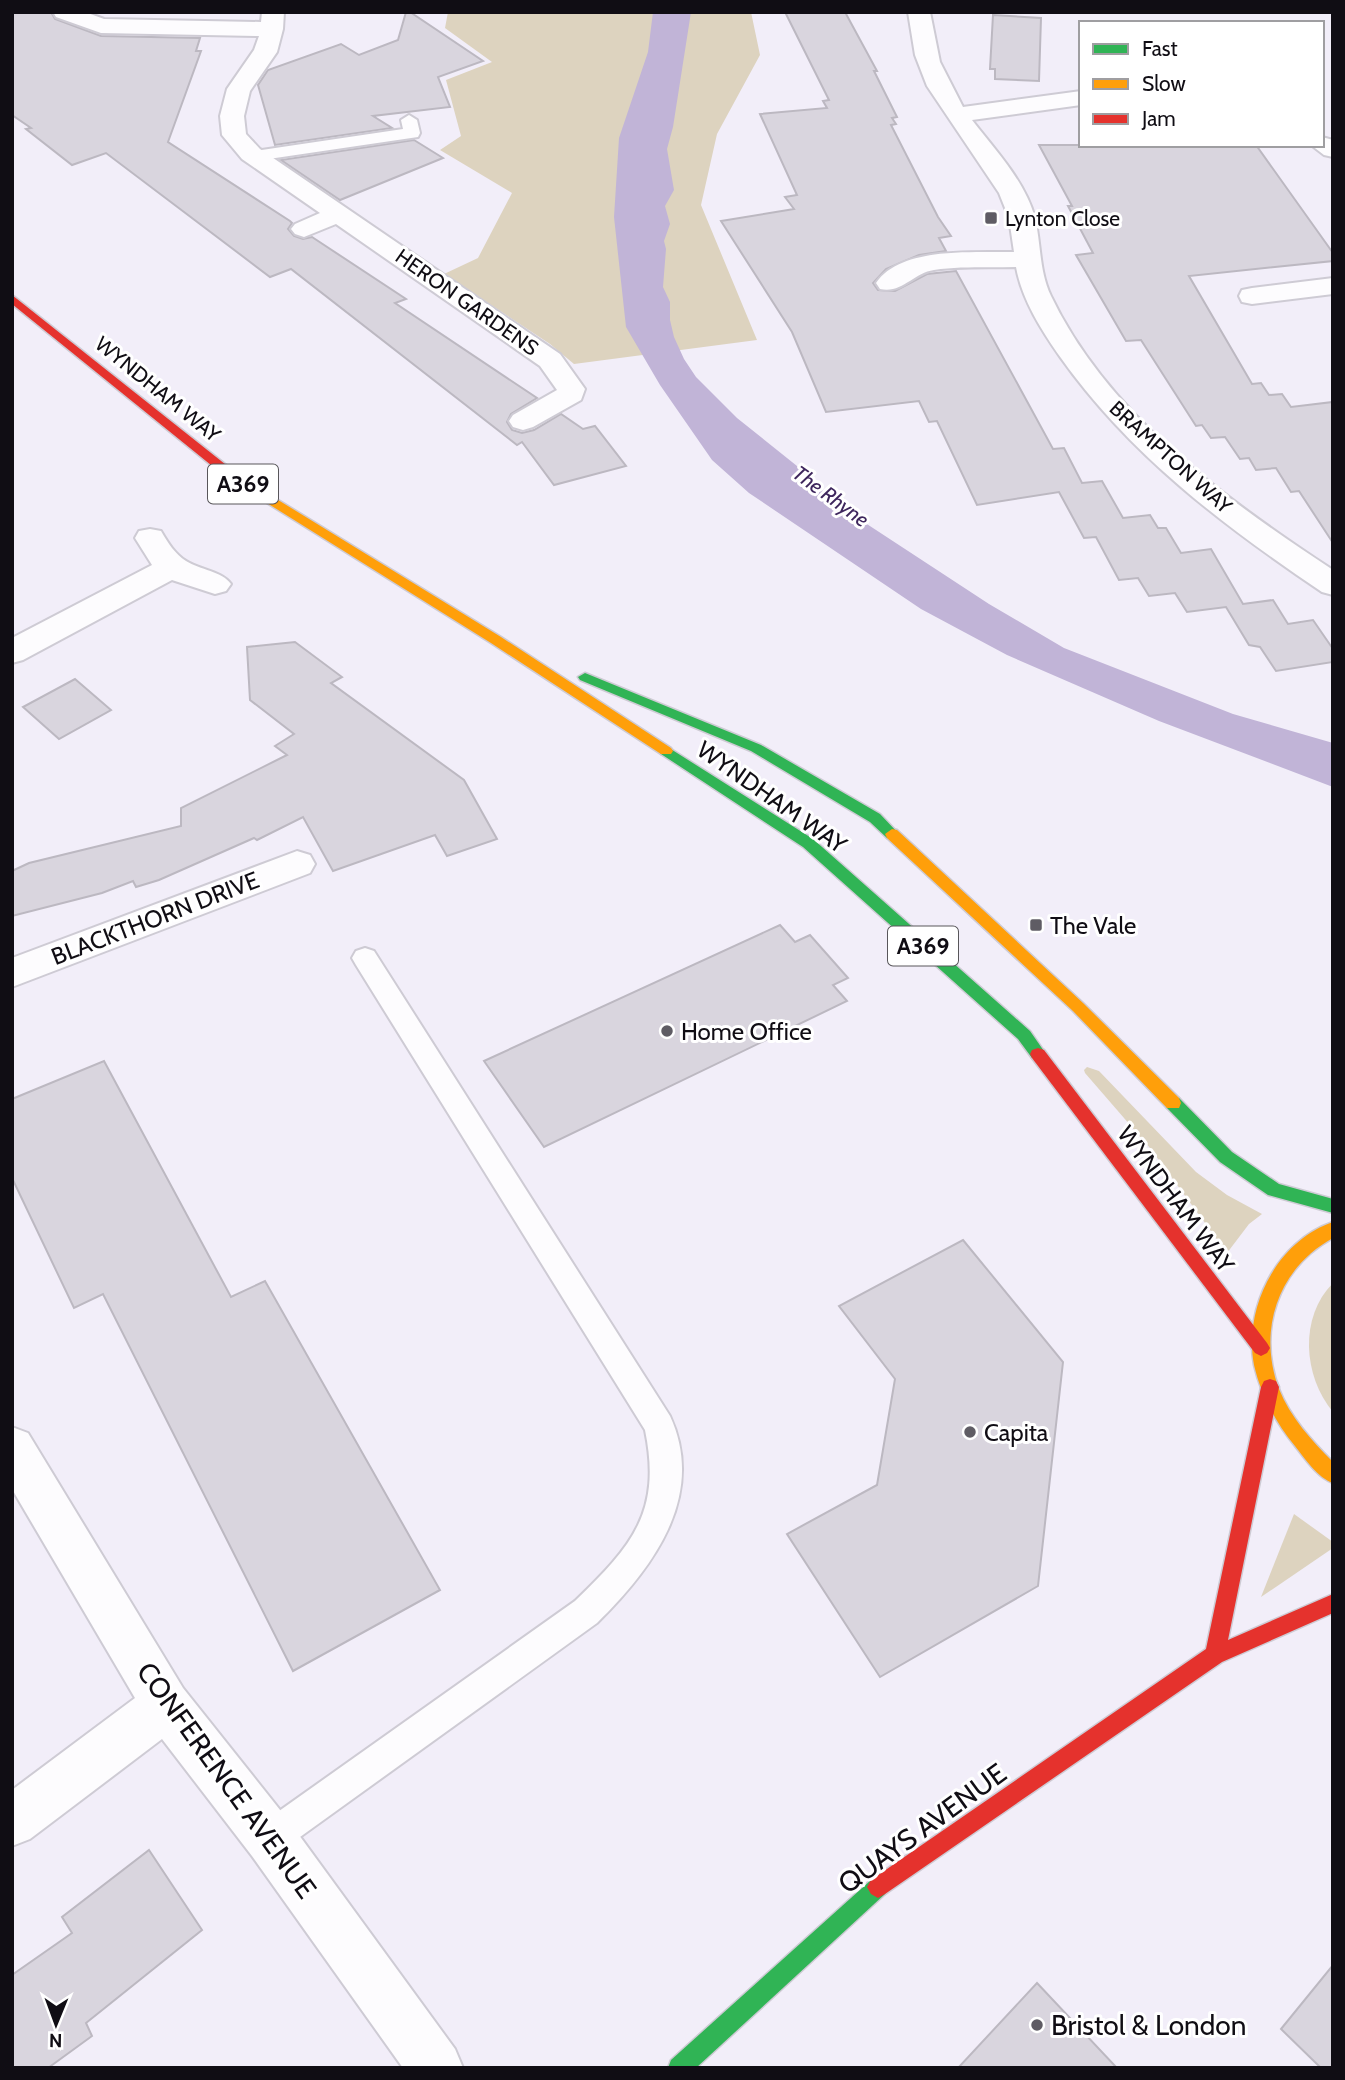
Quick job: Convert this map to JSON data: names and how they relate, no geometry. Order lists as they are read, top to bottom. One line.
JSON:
{"streets":{"main road":["WYNDHAM WAY","A369","QUAYS AVENUE"],"street":["HERON GARDENS","BRAMPTON WAY","BLACKTHORN DRIVE","CONFERENCE AVENUE"]},"crossings":[["WYNDHAM WAY","A369"]],"water":["The Rhyne"],"places":{"transit":["Lynton Close","The Vale"],"other":["Home Office","Capita","Bristol & London"]},"legend":["Fast","Slow","Jam"],"north":"bottom"}
